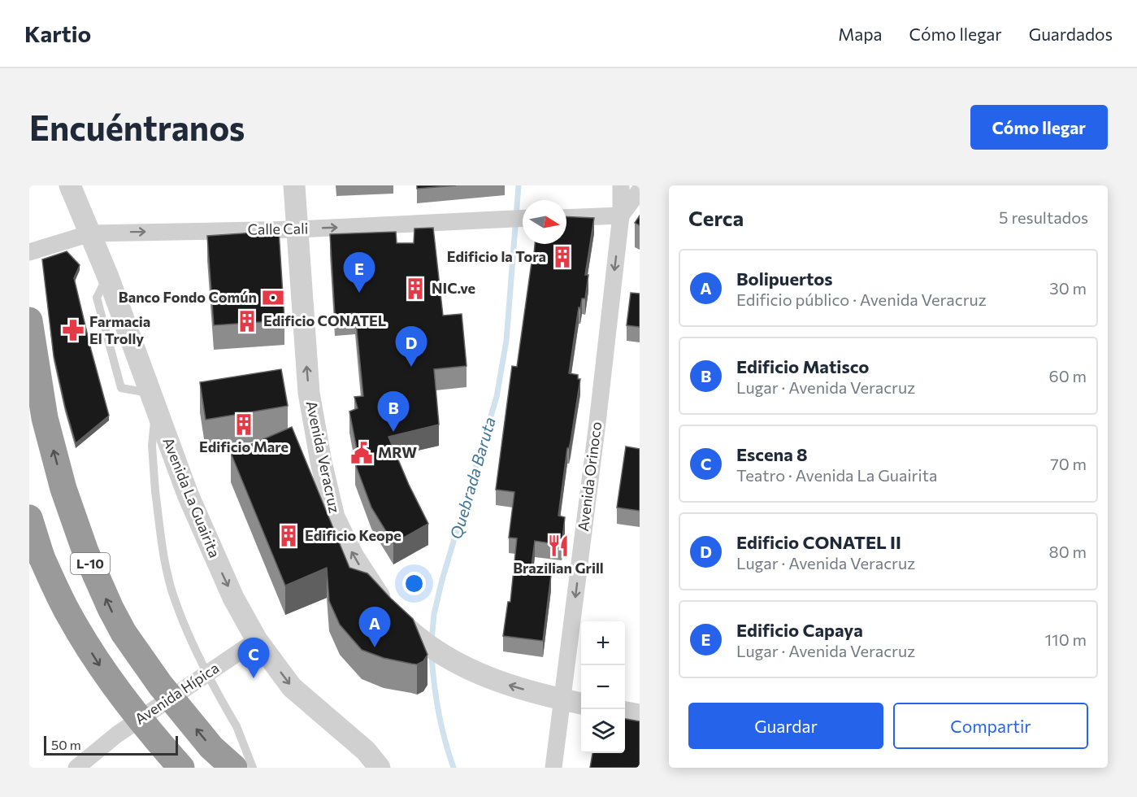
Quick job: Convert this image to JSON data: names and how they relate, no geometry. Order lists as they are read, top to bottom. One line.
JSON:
{"streets":{"highway":["L-10"],"street":["Calle Cali","Avenida Veracruz","Avenida Orinoco","Avenida La Guairita","Avenida Hípica"]},"crossings":[["Calle Cali","Avenida Veracruz"],["Calle Cali","Avenida La Guairita"],["Avenida Veracruz","Avenida Orinoco"],["Avenida La Guairita","Avenida Hípica"]],"one_way":["Calle Cali","Avenida Veracruz","Avenida Orinoco","Avenida La Guairita"],"water":["Quebrada Baruta"],"places":{"building":["Edificio la Tora","NIC.ve","Edificio CONATEL","Edificio Mare","Edificio Keope"],"bank":["Banco Fondo Común"],"pharmacy":["Farmacia El Trolly"],"public building":["MRW"],"restaurant":["Brazilian Grill"]},"scale_bar":"50 m","north":"right","page":{"header":"Kartio","nav":["Mapa","Cómo llegar","Guardados"],"buttons":["Cómo llegar",["Guardar","Compartir"]],"title":"Encuéntranos","heading":["Cerca","5 resultados"],"list":[{"mark":"A","name":"Bolipuertos","note":"Edificio público · Avenida Veracruz","value":"30 m"},{"mark":"B","name":"Edificio Matisco","note":"Lugar · Avenida Veracruz","value":"60 m"},{"mark":"C","name":"Escena 8","note":"Teatro · Avenida La Guairita","value":"70 m"},{"mark":"D","name":"Edificio CONATEL II","note":"Lugar · Avenida Veracruz","value":"80 m"},{"mark":"E","name":"Edificio Capaya","note":"Lugar · Avenida Veracruz","value":"110 m"}],"pins":["E","D","B","A","C"],"map_buttons":["+","−"],"scale":"50 m"}}
